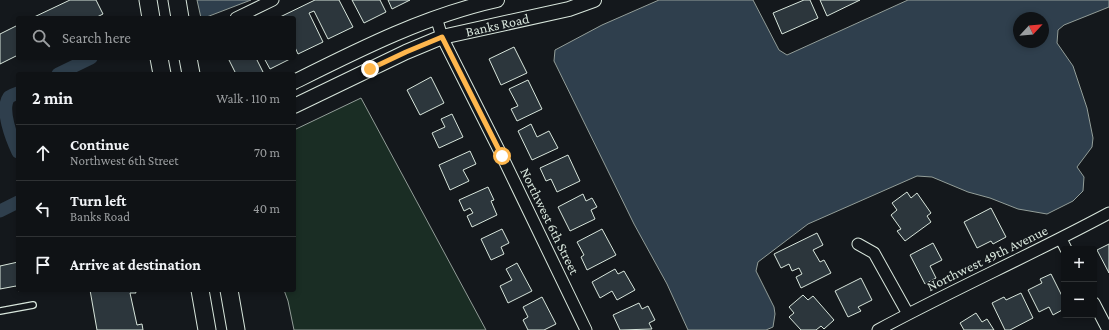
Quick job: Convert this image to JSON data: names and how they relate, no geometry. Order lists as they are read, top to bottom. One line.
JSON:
{"streets":{"street":["Banks Road","Northwest 6th Street","Northwest 49th Avenue"]},"crossings":[["Banks Road","Northwest 6th Street"]],"north":"top right","page":{"search":"Search here","heading":["2 min","Walk · 110 m"],"list":[["Continue","Northwest 6th Street","70 m"],["Turn left","Banks Road","40 m"],"Arrive at destination"],"map_buttons":["+","−"]}}
